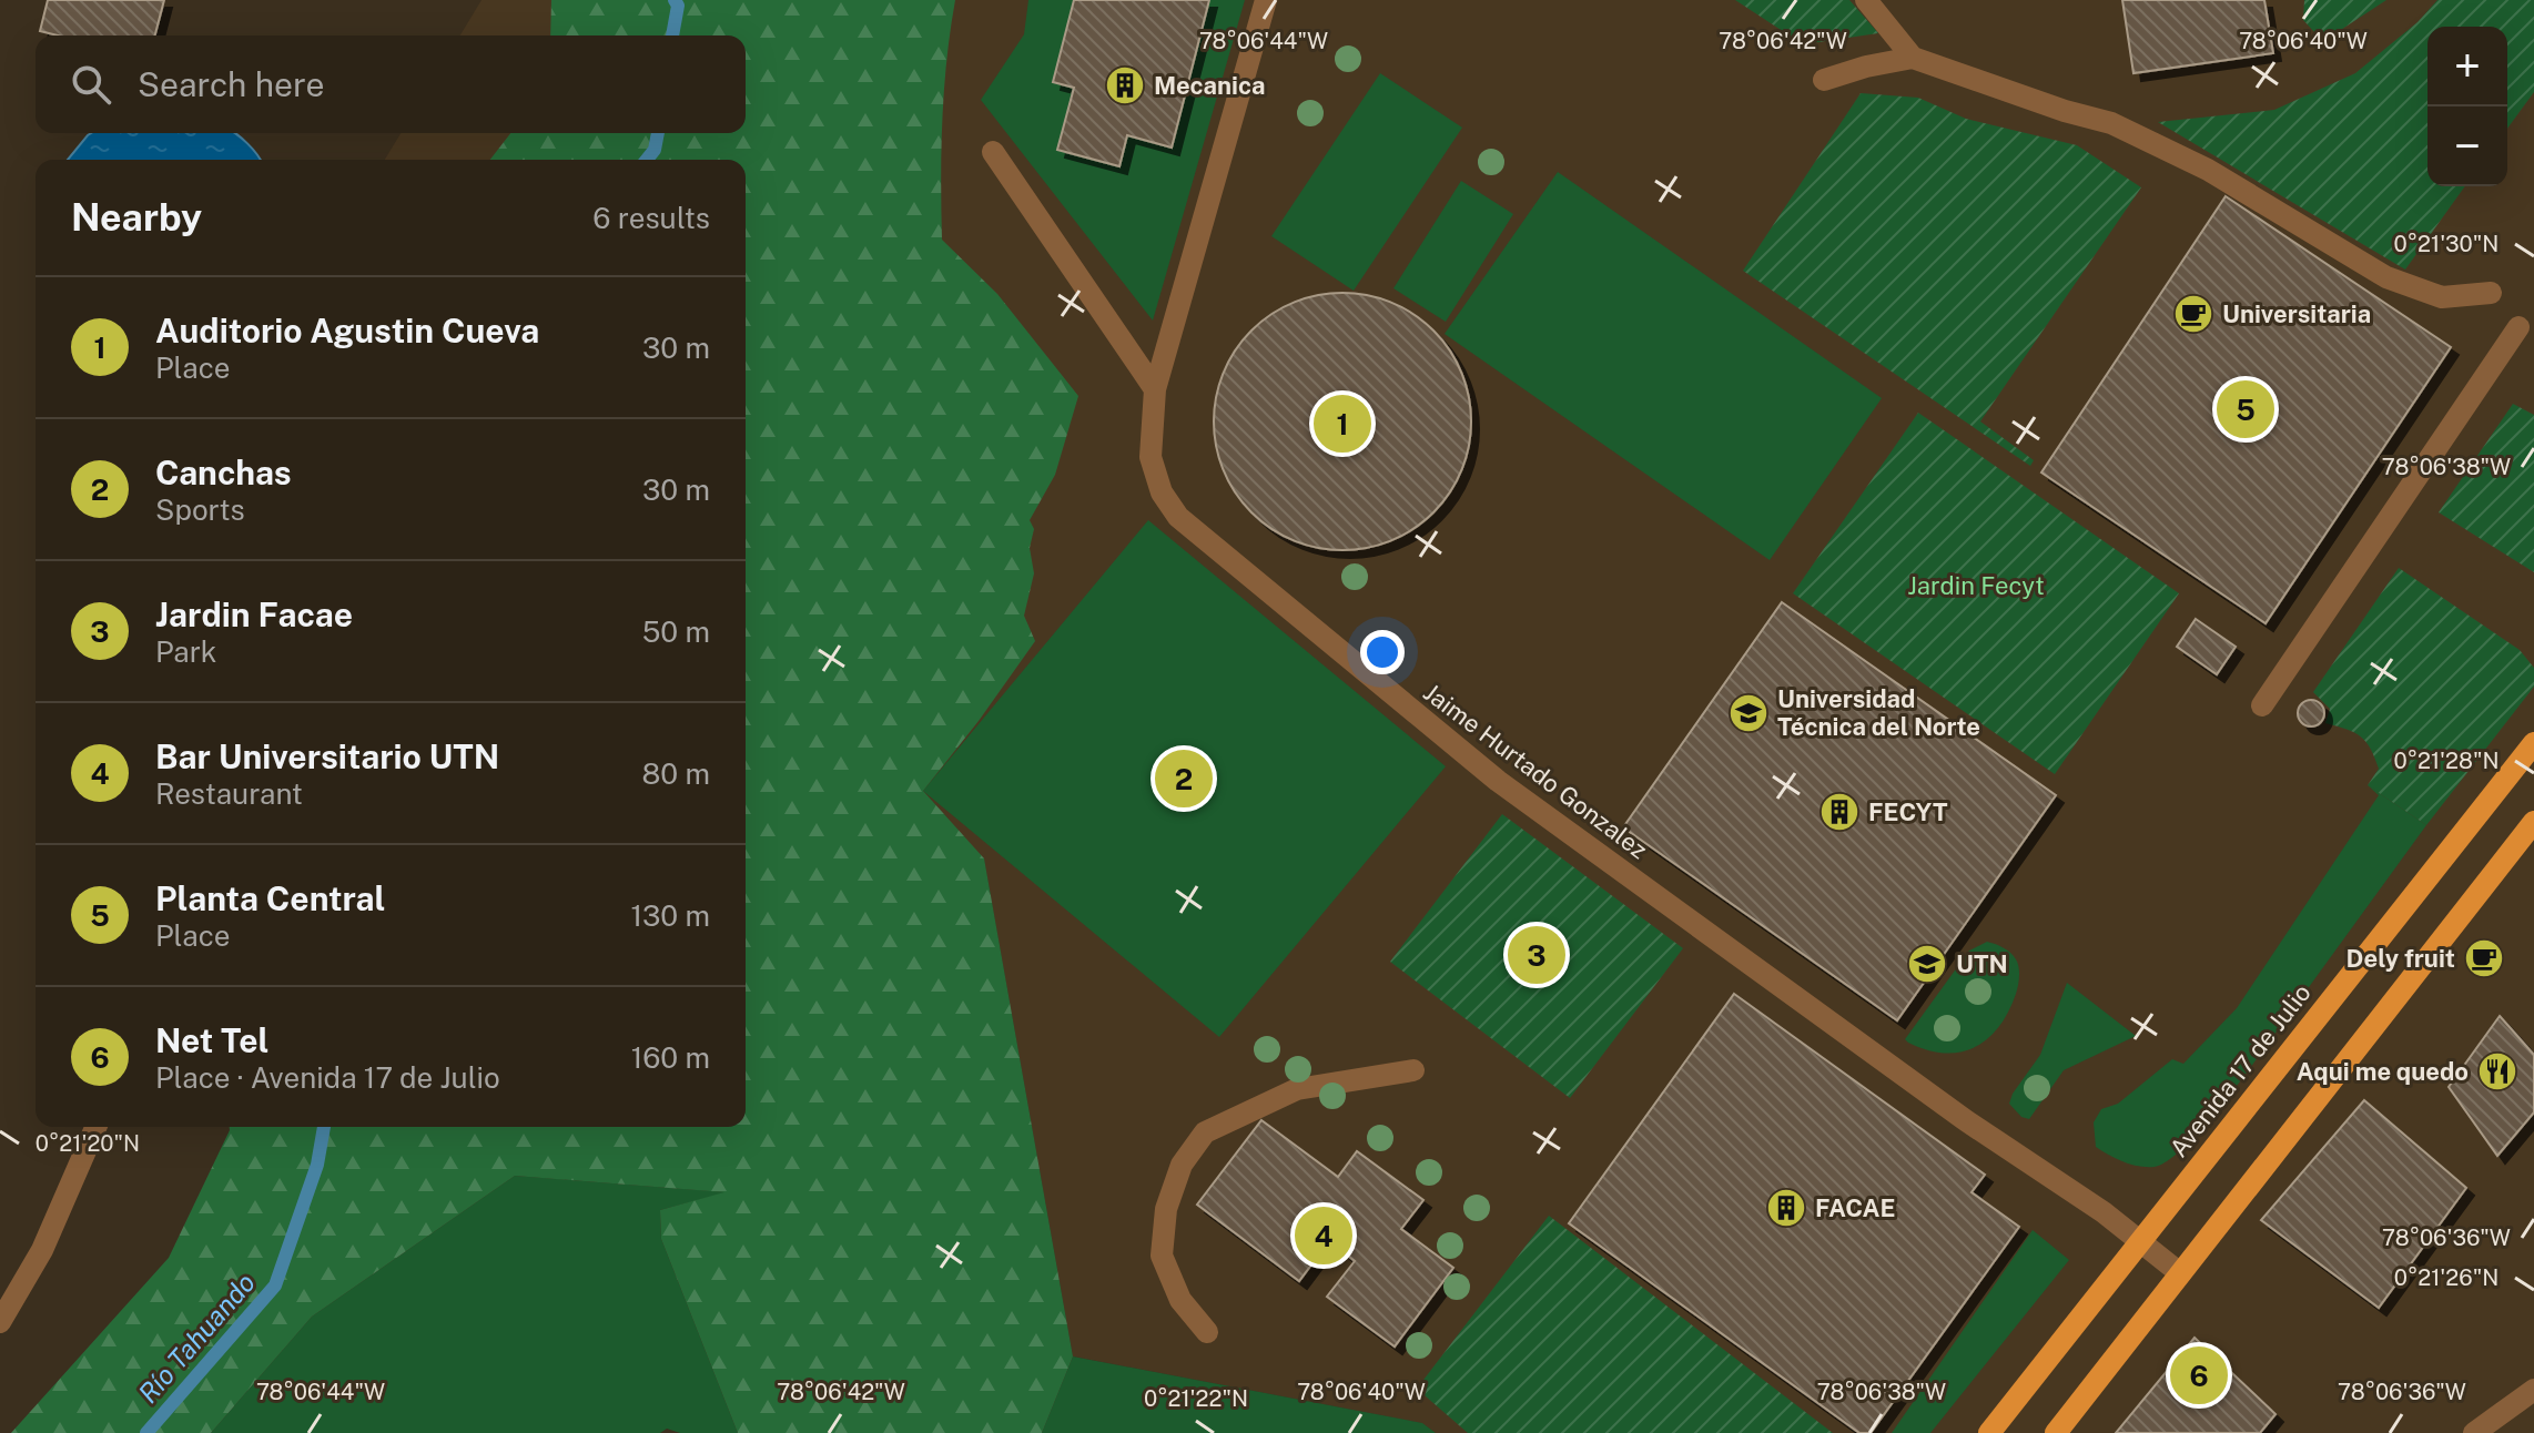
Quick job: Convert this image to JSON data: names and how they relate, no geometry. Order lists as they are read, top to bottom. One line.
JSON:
{"streets":{"main road":["Avenida 17 de Julio"],"street":["Jaime Hurtado Gonzalez"]},"crossings":[["Jaime Hurtado Gonzalez","Avenida 17 de Julio"]],"water":["Río Tahuando"],"parks":["Jardin Fecyt"],"places":{"building":["Mecanica","FECYT","FACAE"],"cafe":["Universitaria","Dely fruit"],"school or university":["Universidad Técnica del Norte","UTN"],"restaurant":["Aqui me quedo"]},"page":{"map_buttons":["+","−"],"search":"Search here","heading":["Nearby","6 results"],"list":[{"mark":"1","name":"Auditorio Agustin Cueva","note":"Place","value":"30 m"},{"mark":"2","name":"Canchas","note":"Sports","value":"30 m"},{"mark":"3","name":"Jardin Facae","note":"Park","value":"50 m"},{"mark":"4","name":"Bar Universitario UTN","note":"Restaurant","value":"80 m"},{"mark":"5","name":"Planta Central","note":"Place","value":"130 m"},{"mark":"6","name":"Net Tel","note":"Place · Avenida 17 de Julio","value":"160 m"}],"pins":["5","1","2","3","4","6"]},"coordinates":["78°06'42\"W","78°06'44\"W","78°06'40\"W","0°21'30\"N","78°06'38\"W","0°21'28\"N","0°21'20\"N","78°06'36\"W","0°21'26\"N","0°21'22\"N"]}
